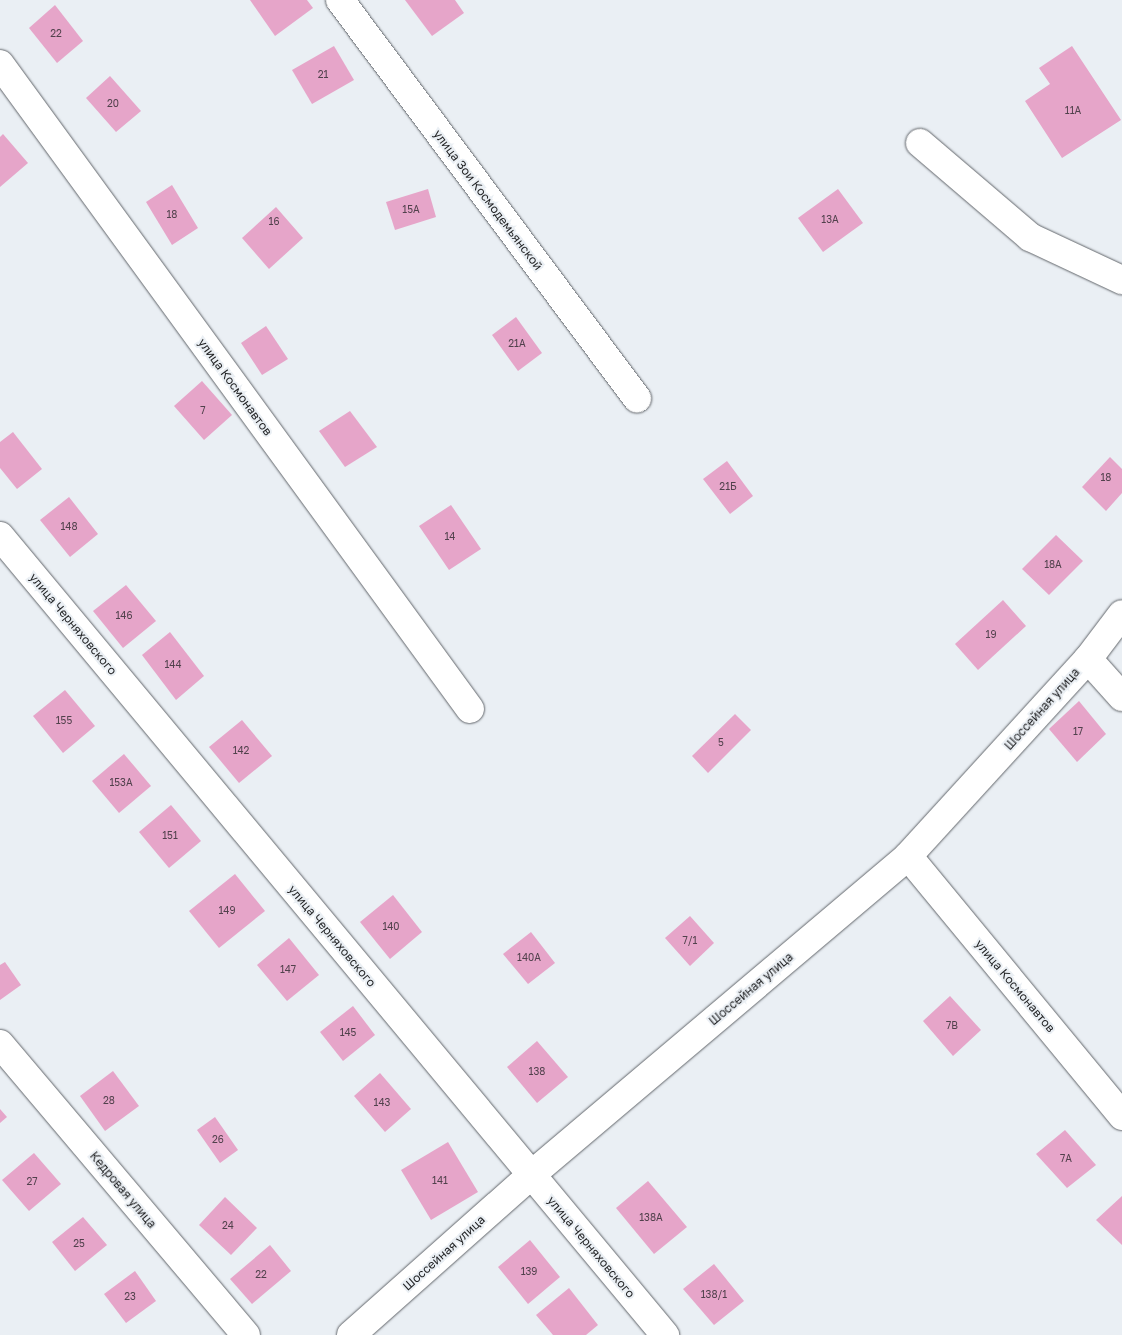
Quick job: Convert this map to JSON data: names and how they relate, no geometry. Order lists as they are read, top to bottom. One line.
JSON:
{"streets":{"street":["улица Зои Космодемьянской","улица Космонавтов","улица Черняховского","Шоссейная улица","Кедровая улица"]},"crossings":[["улица Космонавтов","Шоссейная улица"],["улица Черняховского","Шоссейная улица"]],"house_numbers":["22","21","20","11А","15А","18","13А","16","21А","7","18","21Б","148","14","18А","146","19","144","155","17","5","142","153А","151","149","140","7/1","140А","147","7В","145","138","28","143","26","7А","141","27","138А","24","25","139","22","138/1","23"]}
